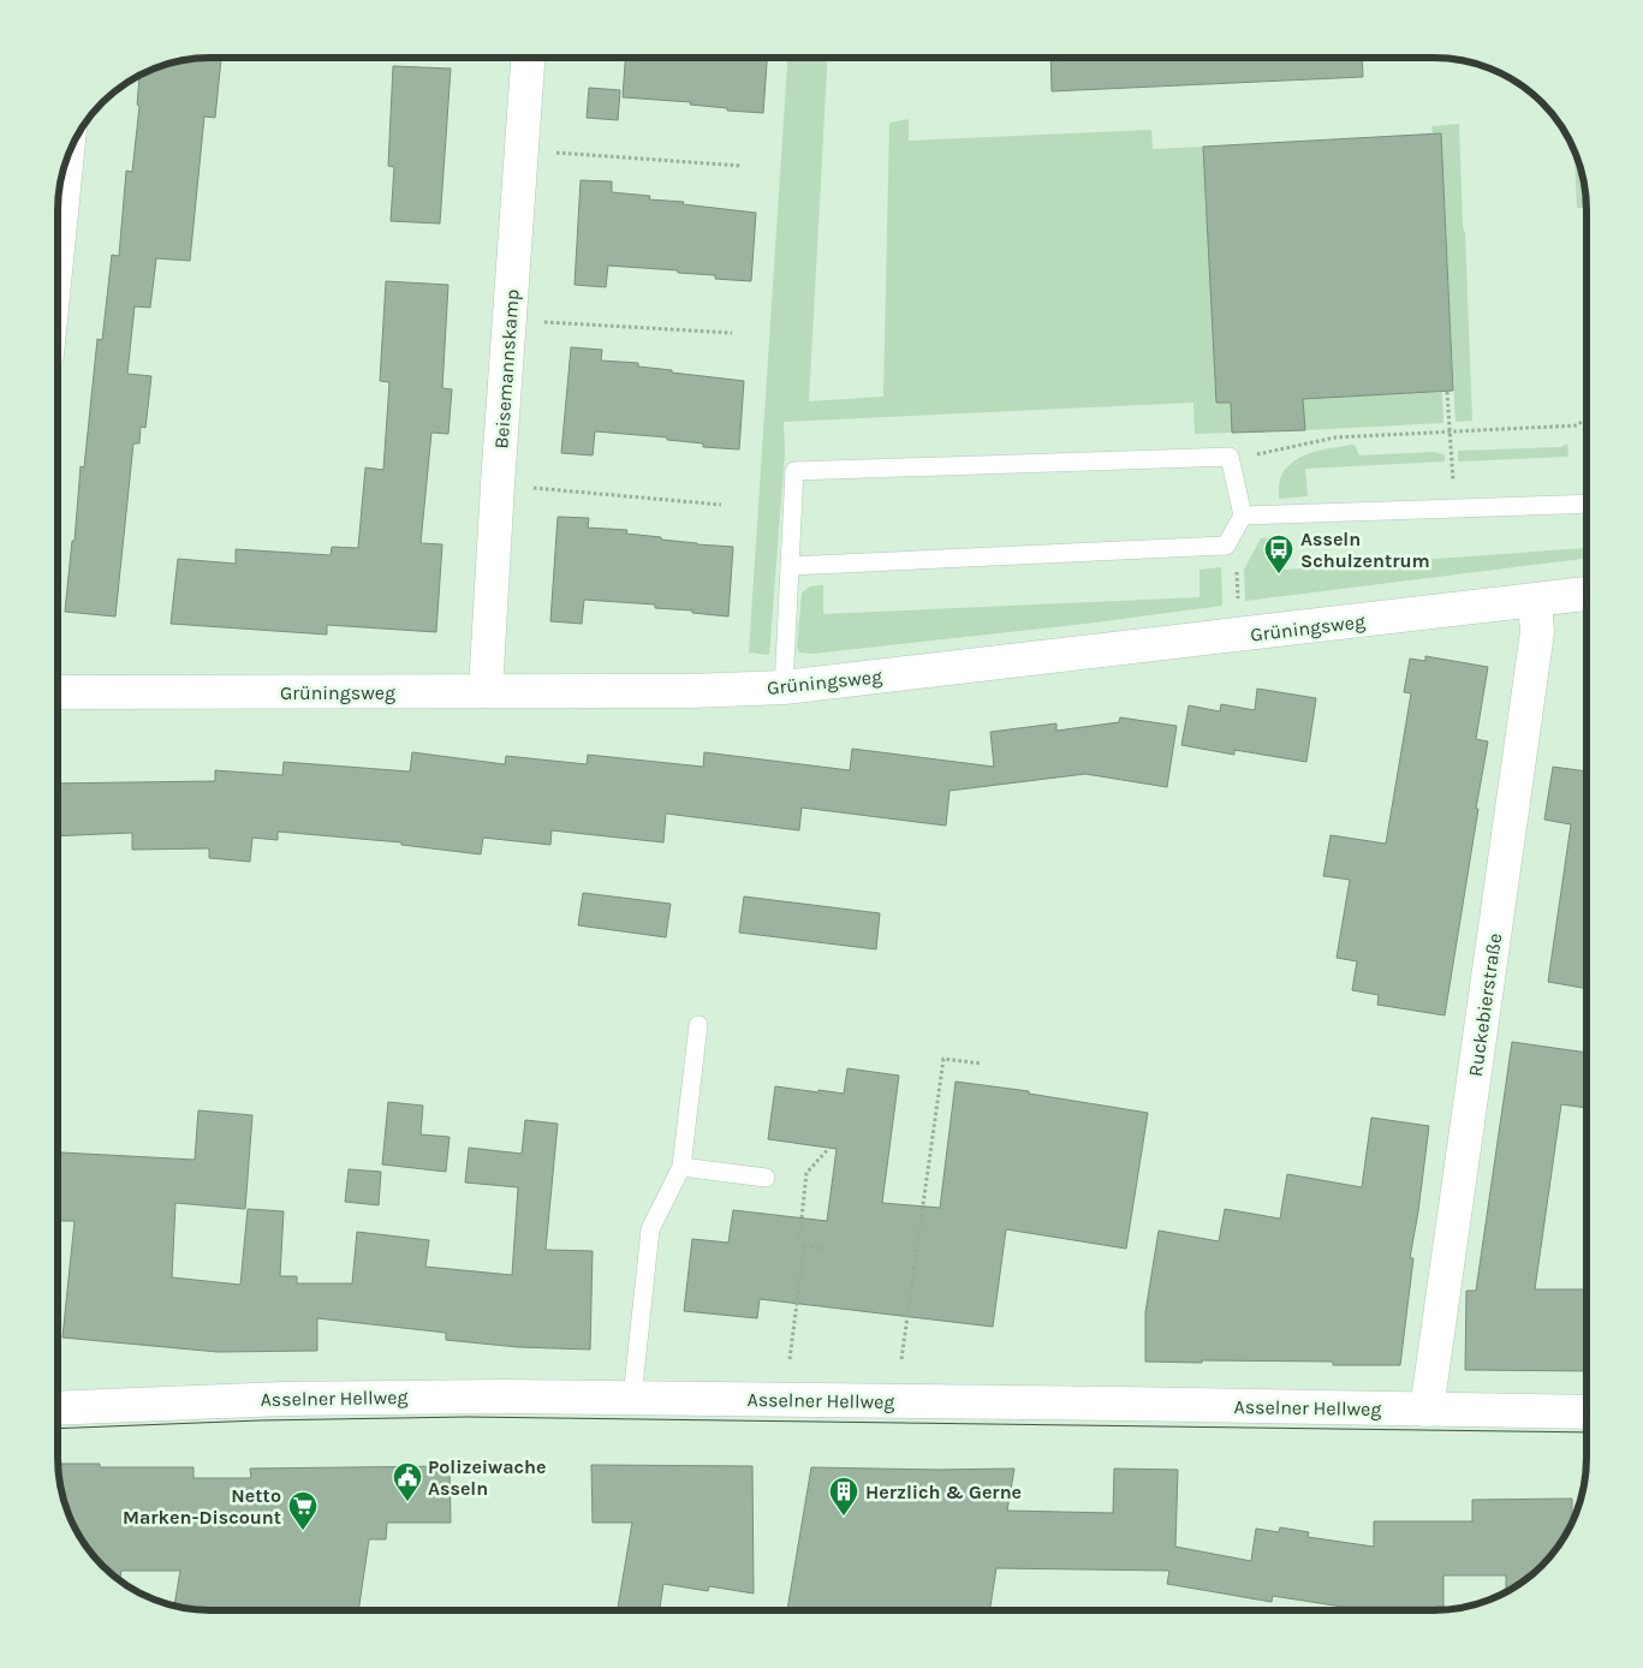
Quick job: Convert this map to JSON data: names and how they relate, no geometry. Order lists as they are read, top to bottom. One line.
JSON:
{"streets":{"street":["Beisemannskamp","Grüningsweg","Ruckebierstraße","Asselner Hellweg"]},"crossings":[["Beisemannskamp","Grüningsweg"],["Grüningsweg","Ruckebierstraße"],["Ruckebierstraße","Asselner Hellweg"]],"places":{"bus stop":["Asseln Schulzentrum"],"public building":["Polizeiwache Asseln"],"building":["Herzlich & Gerne"],"supermarket":["Netto Marken-Discount"]}}
